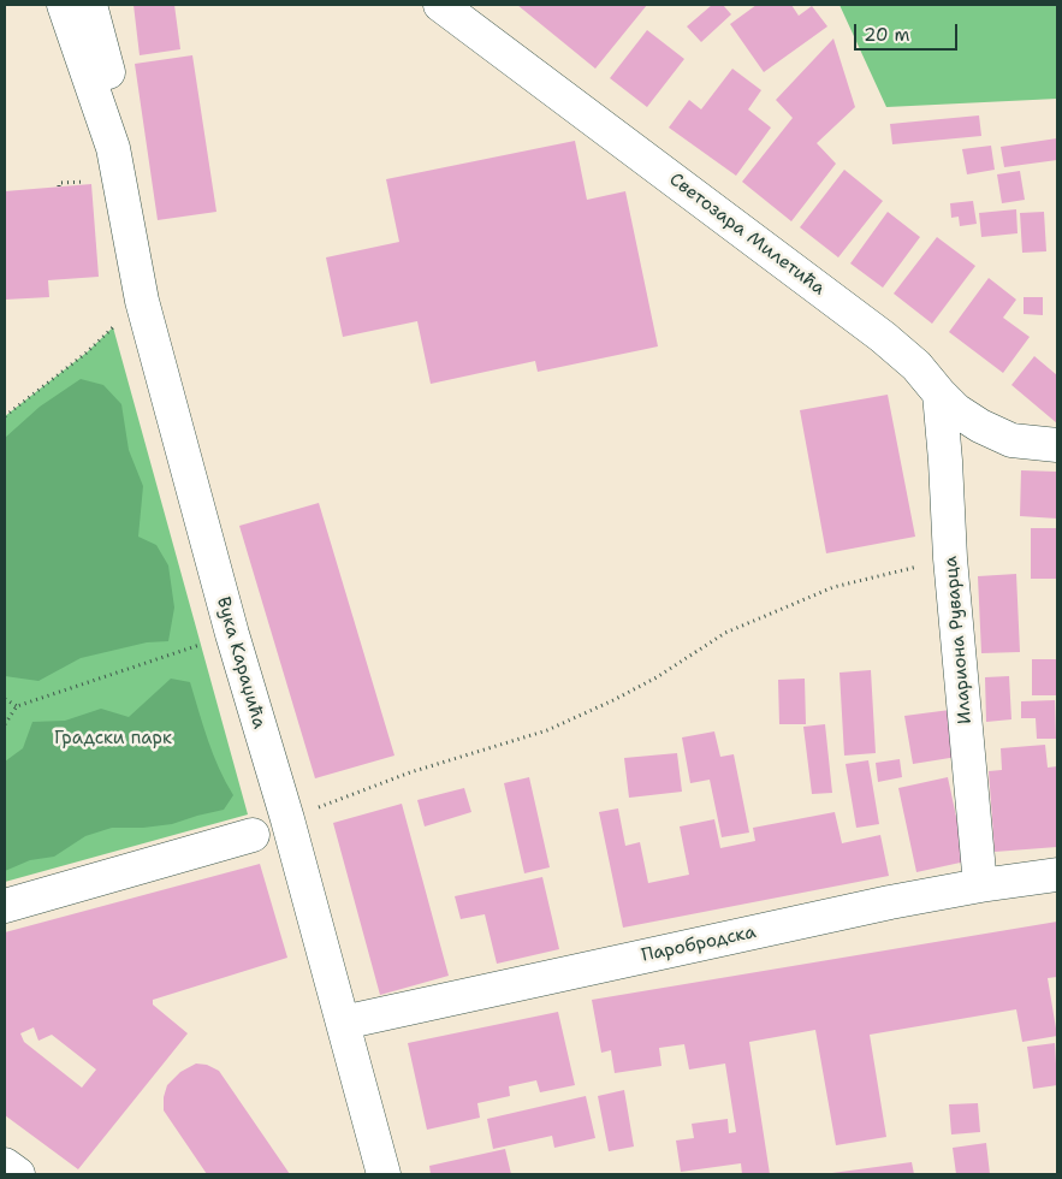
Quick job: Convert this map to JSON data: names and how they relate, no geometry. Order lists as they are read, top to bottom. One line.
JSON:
{"streets":{"street":["Светозара Милетића","Илариона Руварца","Вука Караџића","Паробродска"]},"crossings":[["Светозара Милетића","Илариона Руварца"],["Илариона Руварца","Паробродска"],["Вука Караџића","Паробродска"]],"parks":["Градски парк"],"scale_bar":"20 m"}
